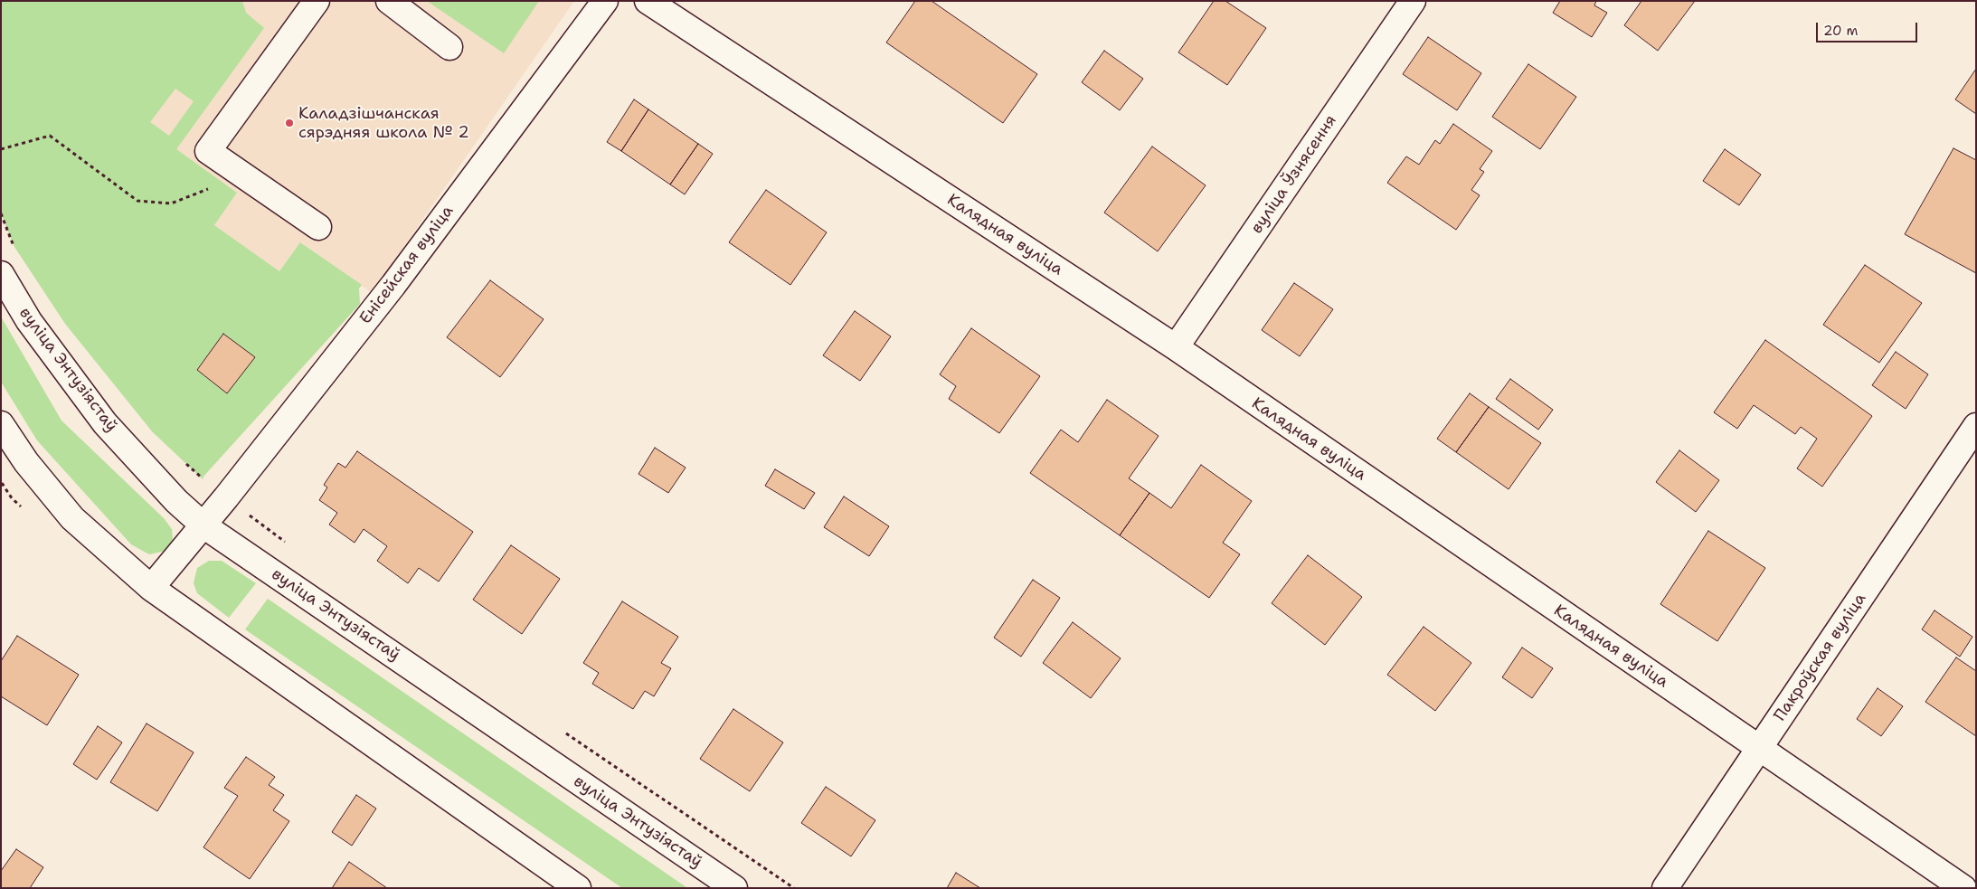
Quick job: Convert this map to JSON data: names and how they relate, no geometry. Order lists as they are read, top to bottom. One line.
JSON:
{"streets":{"street":["вуліца Ўзнясення","Калядная вуліца","Енісейская вуліца","вуліца Энтузіястаў","Пакроўская вуліца"]},"crossings":[["вуліца Ўзнясення","Калядная вуліца"],["Калядная вуліца","Пакроўская вуліца"],["Енісейская вуліца","вуліца Энтузіястаў"]],"places":["Каладзішчанская сярэдняя школа № 2"],"scale_bar":"20 m"}
